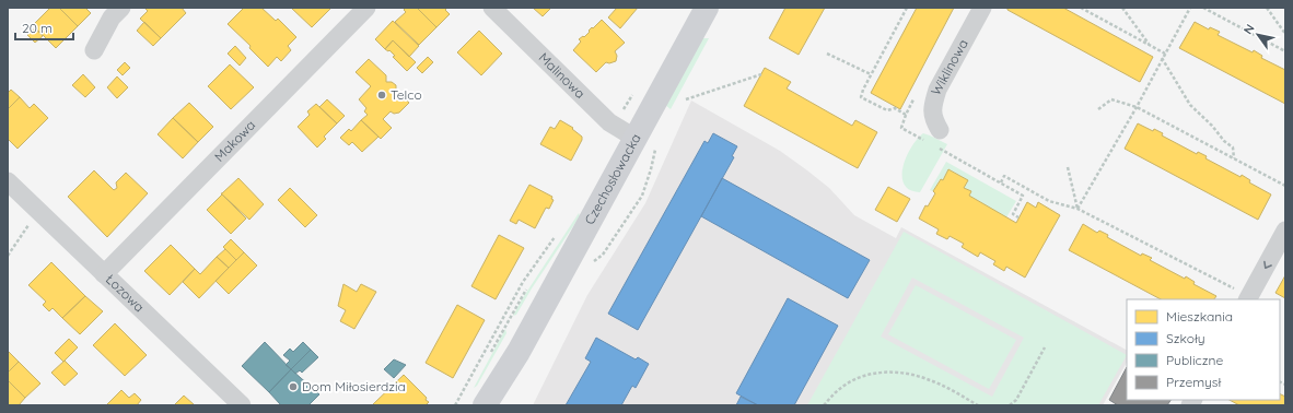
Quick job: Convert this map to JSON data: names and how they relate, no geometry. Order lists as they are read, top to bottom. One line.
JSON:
{"streets":{"street":["Wiklinowa","Malinowa","Makowa","Czechosłowacka","Łozowa"]},"crossings":[["Malinowa","Czechosłowacka"],["Makowa","Łozowa"]],"places":["Telco","Dom Miłosierdzia"],"legend":["Mieszkania","Szkoły","Publiczne","Przemysł"],"scale_bar":"20 m","north":"top left"}
